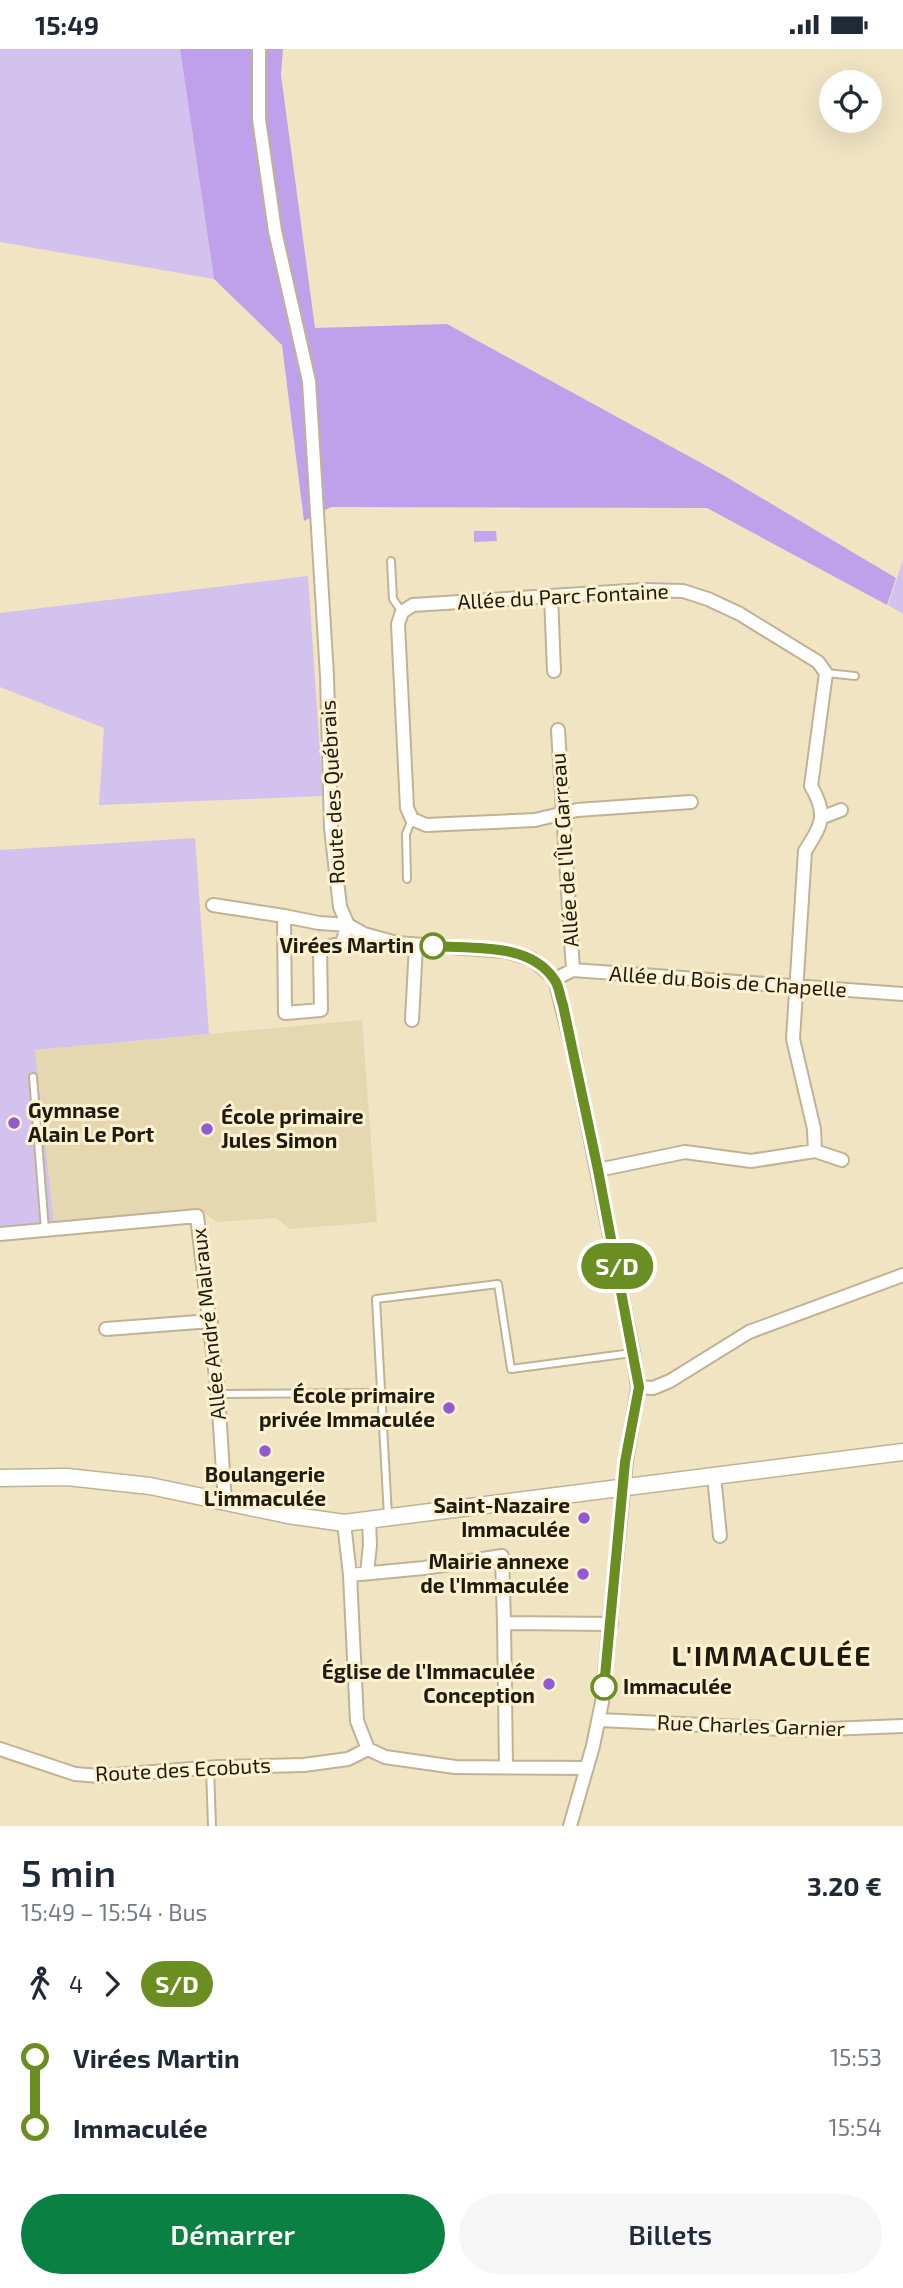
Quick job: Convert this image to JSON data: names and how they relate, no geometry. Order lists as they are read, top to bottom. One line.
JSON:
{"streets":{"street":["Allée du Parc Fontaine","Route des Québrais","Allée de l'Île Garreau","Allée du Bois de Chapelle","Allée André Malraux","Rue Charles Garnier","Route des Ecobuts"]},"crossings":[["Allée de l'Île Garreau","Allée du Bois de Chapelle"]],"districts":["L'IMMACULÉE"],"places":["Virées Martin","Gymnase Alain Le Port","École primaire Jules Simon","École primaire privée Immaculée","Boulangerie L'immaculée","Saint-Nazaire Immaculée","Mairie annexe de l'Immaculée","Église de l'Immaculée Conception","Immaculée"],"lines":["bus line S/D"],"page":{"status":"15:49","on_map":"S/D","heading":["5 min","15:49 – 15:54 · Bus","3.20 €"],"legs":["4","S/D"],"list":[{"name":"Virées Martin","value":"15:53"},{"name":"Immaculée","value":"15:54"}],"buttons":["Démarrer","Billets"]}}
